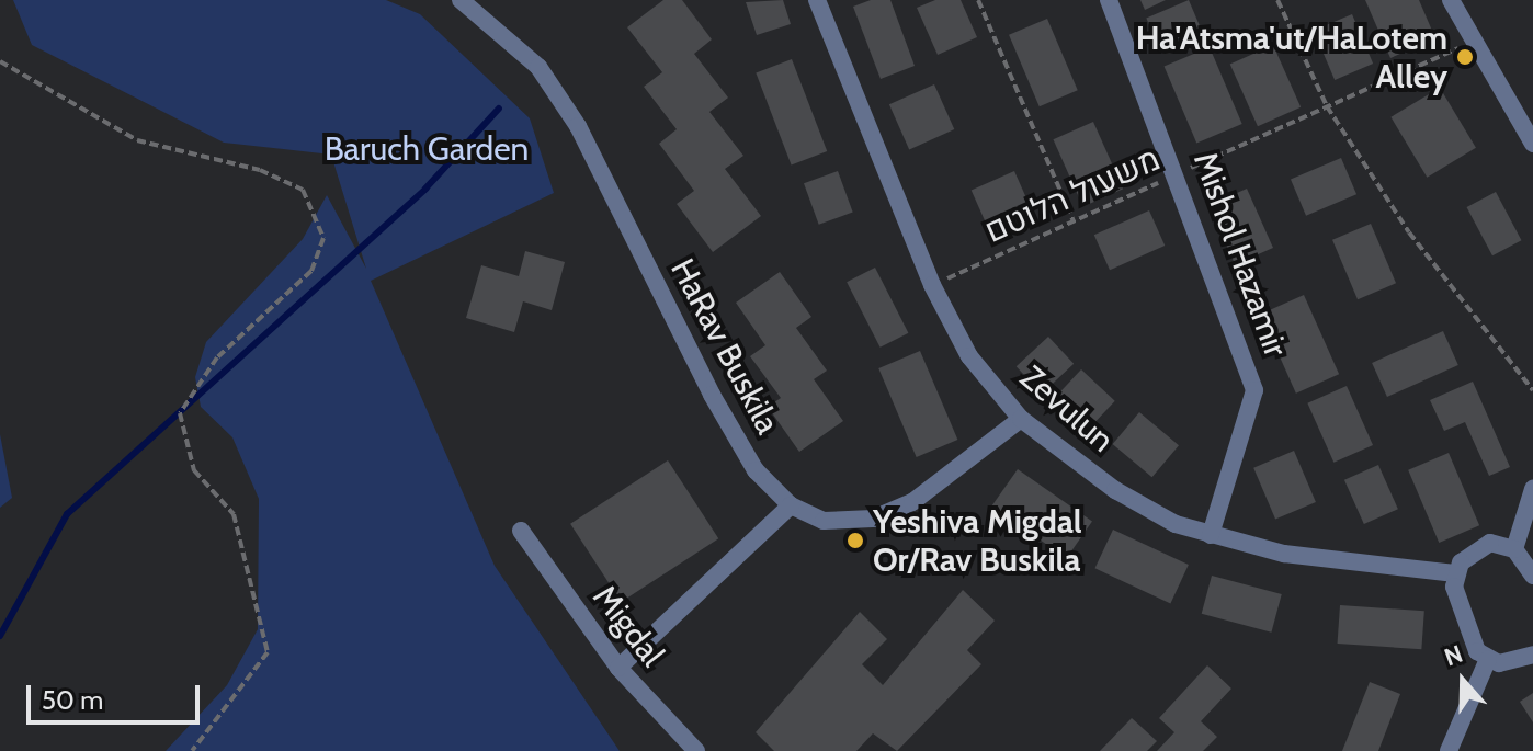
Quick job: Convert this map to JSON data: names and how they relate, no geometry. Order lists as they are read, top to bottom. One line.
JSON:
{"streets":{"street":["Mishol Hazamir","HaRav Buskila","Zevulun","Migdal"],"path":["משעול הלוטם"]},"crossings":[["משעול הלוטם","Mishol Hazamir"],["משעול הלוטם","Zevulun"],["Mishol Hazamir","Zevulun"],["HaRav Buskila","Zevulun"]],"parks":["Baruch Garden"],"places":["Ha'Atsma'ut/HaLotem Alley","Yeshiva Migdal Or/Rav Buskila"],"scale_bar":"50 m","north":"top"}
